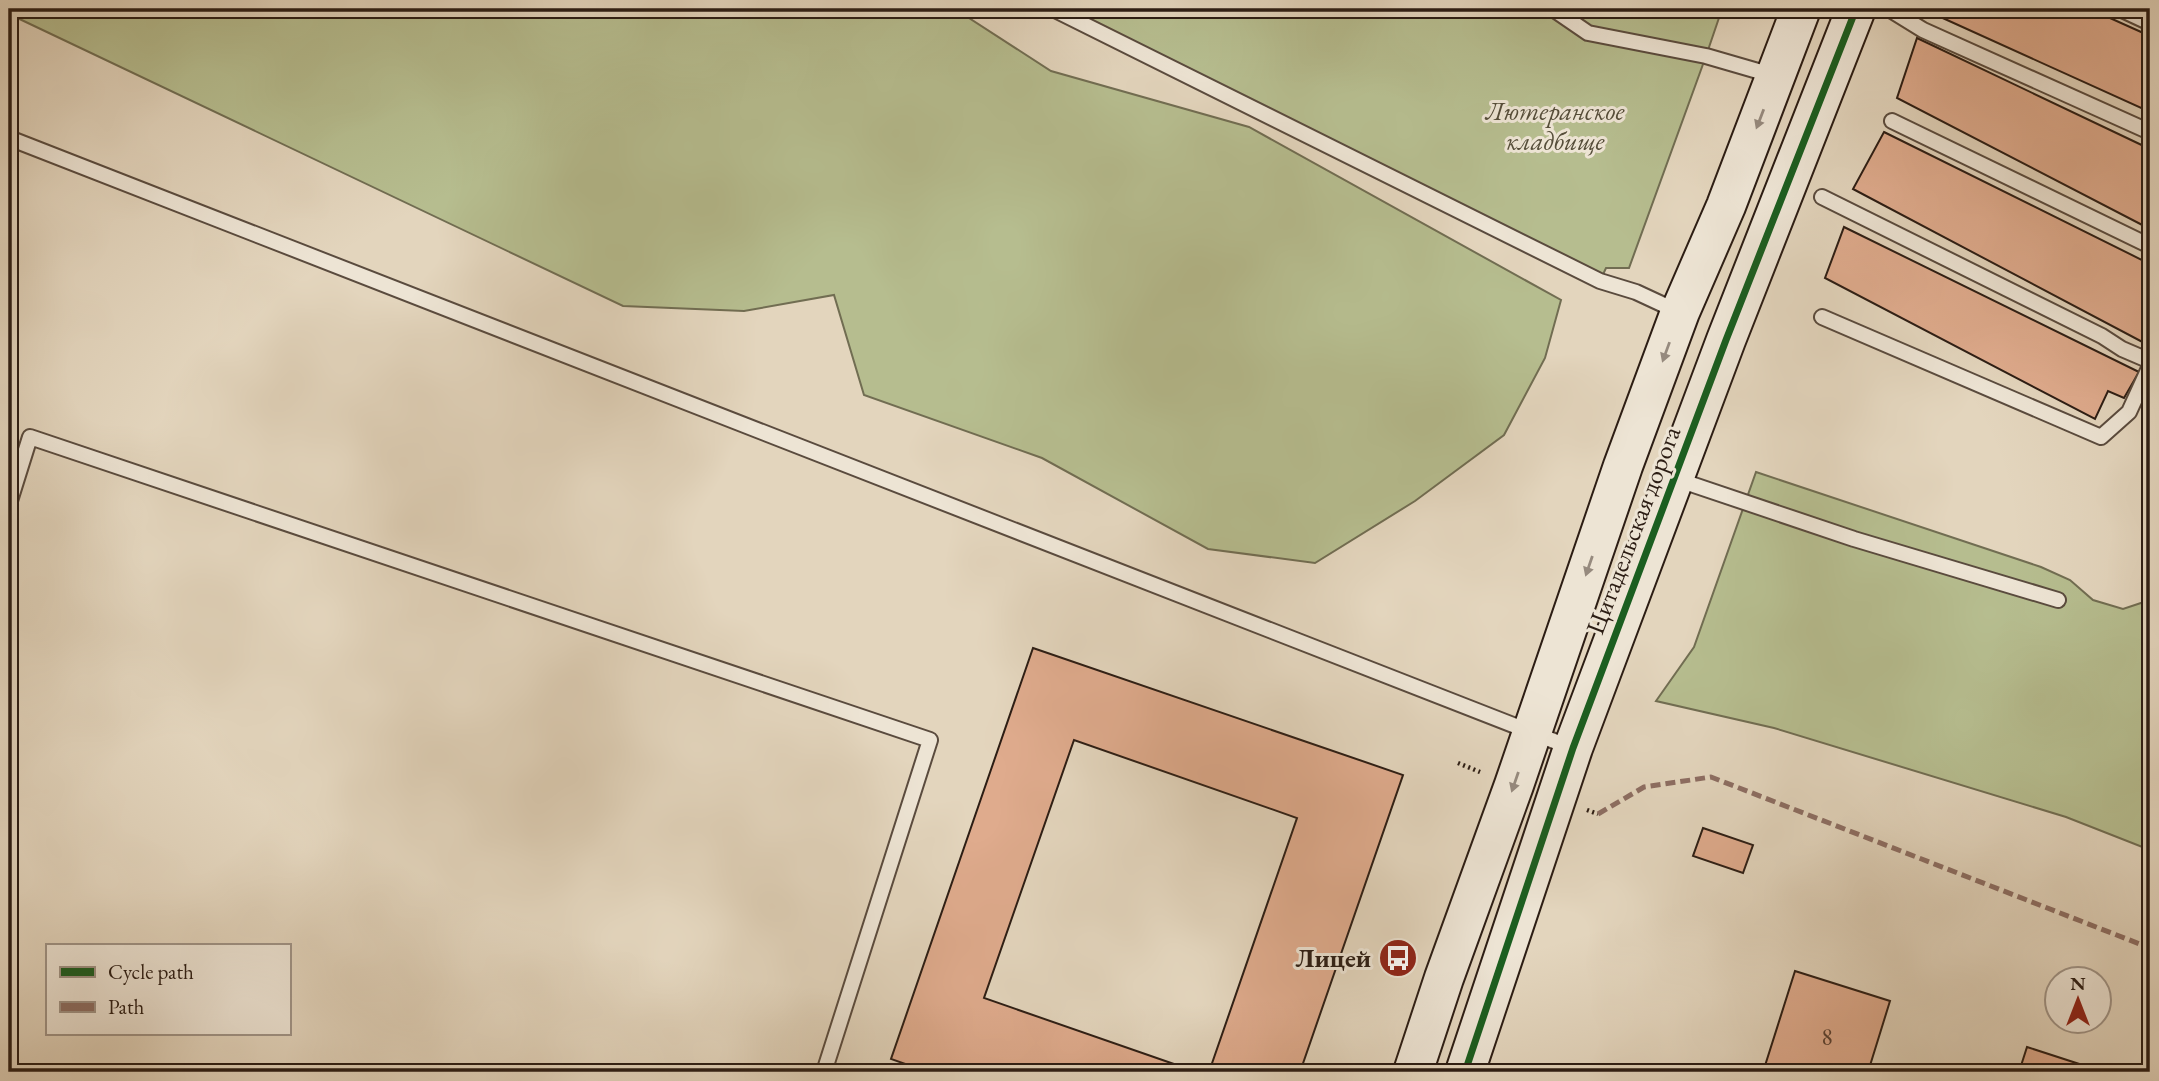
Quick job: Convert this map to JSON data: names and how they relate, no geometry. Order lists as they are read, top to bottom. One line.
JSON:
{"streets":{"street":["Цитадельская дорога"]},"parks":["Лютеранское кладбище"],"places":{"bus stop":["Лицей"]},"house_numbers":["8"],"legend":["Cycle path","Path"],"north":"top"}
